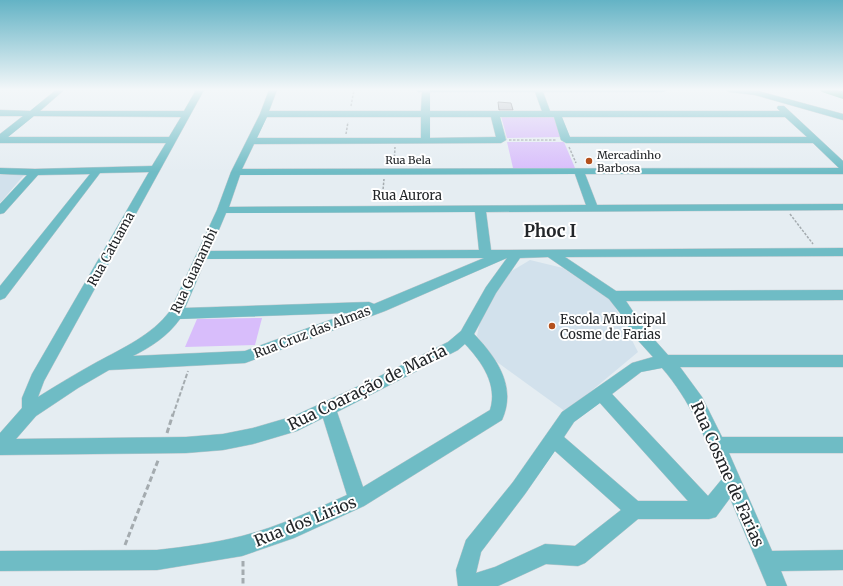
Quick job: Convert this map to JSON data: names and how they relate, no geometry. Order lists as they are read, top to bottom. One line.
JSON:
{"streets":{"street":["Rua Bela","Rua Aurora","Rua Catuama","Rua Guanambi","Rua Cruz das Almas","Rua Coaração de Maria","Rua Cosme de Farias","Rua dos Lirios"]},"crossings":[["Rua Bela","Rua Guanambi"],["Rua Aurora","Rua Guanambi"],["Rua Catuama","Rua Guanambi"],["Rua Guanambi","Rua Cruz das Almas"],["Rua Guanambi","Rua Coaração de Maria"],["Rua Cruz das Almas","Rua Coaração de Maria"],["Rua Coaração de Maria","Rua dos Lirios"]],"districts":["Phoc I"],"places":["Mercadinho Barbosa","Escola Municipal Cosme de Farias"]}
